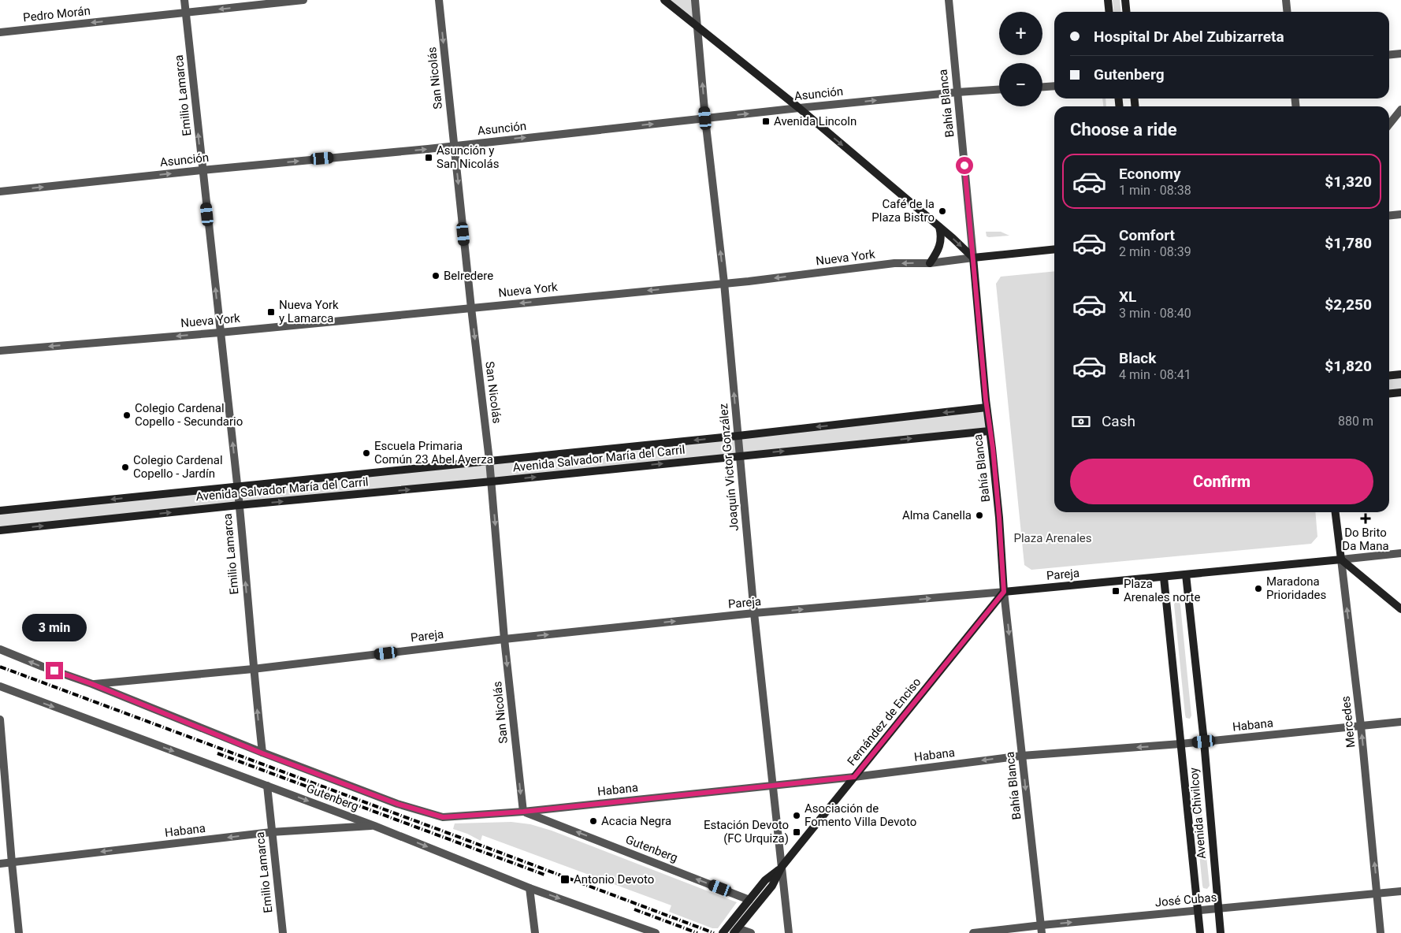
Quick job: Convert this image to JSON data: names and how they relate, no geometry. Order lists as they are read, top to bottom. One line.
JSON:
{"streets":{"street":["Pedro Morán","San Nicolás","Asunción","Emilio Lamarca","Bahía Blanca","Nueva York","Avenida Salvador María del Carril","Joaquín Victor González","Pareja","Fernández de Enciso","Mercedes","Habana","Gutenberg","Avenida Chivilcoy","José Cubas"]},"crossings":[["Pedro Morán","Emilio Lamarca"],["San Nicolás","Asunción"],["San Nicolás","Nueva York"],["San Nicolás","Avenida Salvador María del Carril"],["San Nicolás","Pareja"],["San Nicolás","Habana"],["San Nicolás","Gutenberg"],["Asunción","Emilio Lamarca"],["Asunción","Bahía Blanca"],["Asunción","Joaquín Victor González"],["Emilio Lamarca","Nueva York"],["Emilio Lamarca","Avenida Salvador María del Carril"],["Emilio Lamarca","Pareja"],["Emilio Lamarca","Habana"],["Emilio Lamarca","Gutenberg"],["Bahía Blanca","Nueva York"],["Bahía Blanca","Avenida Salvador María del Carril"],["Bahía Blanca","Pareja"],["Bahía Blanca","Fernández de Enciso"],["Bahía Blanca","Habana"],["Bahía Blanca","José Cubas"],["Nueva York","Joaquín Victor González"],["Avenida Salvador María del Carril","Joaquín Victor González"],["Joaquín Victor González","Pareja"],["Joaquín Victor González","Fernández de Enciso"],["Joaquín Victor González","Habana"],["Pareja","Fernández de Enciso"],["Pareja","Mercedes"],["Pareja","Gutenberg"],["Pareja","Avenida Chivilcoy"],["Fernández de Enciso","Habana"],["Fernández de Enciso","Gutenberg"],["Mercedes","Habana"],["Mercedes","José Cubas"],["Habana","Gutenberg"],["Habana","Avenida Chivilcoy"],["Avenida Chivilcoy","José Cubas"]],"one_way":["Pedro Morán","San Nicolás","Asunción","Emilio Lamarca","Bahía Blanca","Nueva York","Joaquín Victor González","Pareja","Mercedes","Habana","José Cubas"],"parks":["Plaza Arenales"],"places":{"transit":["Avenida Lincoln","Asunción y San Nicolás","Nueva York y Lamarca","Plaza Arenales norte","Estación Devoto (FC Urquiza)","Antonio Devoto"],"other":["Café de la Plaza Bistro","Belredere","Colegio Cardenal Copello - Secundario","Escuela Primaria Común 23 Abel Ayerza","Colegio Cardenal Copello - Jardín","Alma Canella","Maradona Prioridades","Asociación de Fomento Villa Devoto","Acacia Negra"],"health":["Do Brito Da Mana"]},"page":{"map_buttons":["+","−"],"banner":["Hospital Dr Abel Zubizarreta","Gutenberg"],"heading":"Choose a ride","list":[{"name":"Economy","note":"1 min · 08:38","value":"$1,320"},{"name":"Comfort","note":"2 min · 08:39","value":"$1,780"},{"name":"XL","note":"3 min · 08:40","value":"$2,250"},{"name":"Black","note":"4 min · 08:41","value":"$1,820"}],"pay":["Cash","880 m"],"buttons":"Confirm","bubble":"3 min"}}
